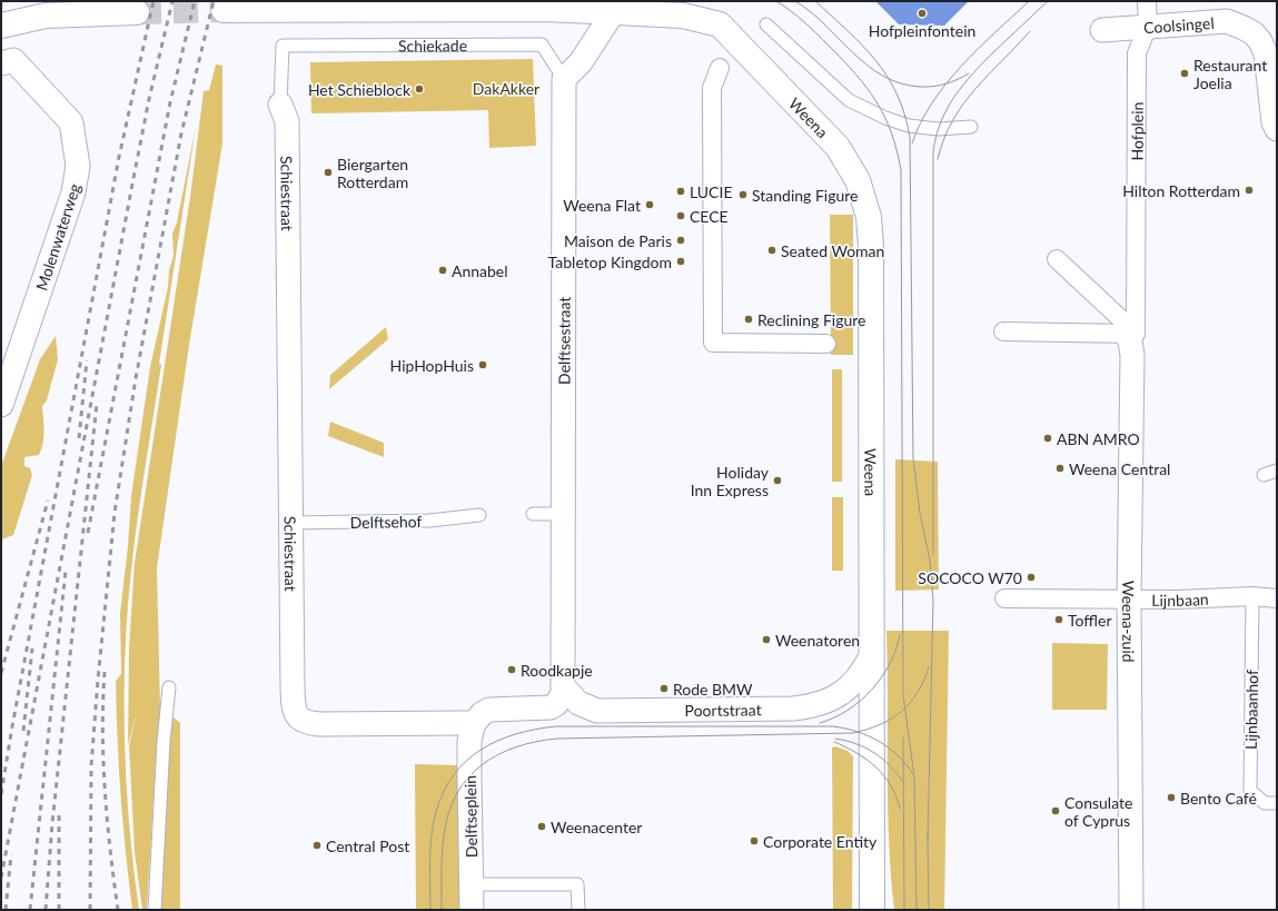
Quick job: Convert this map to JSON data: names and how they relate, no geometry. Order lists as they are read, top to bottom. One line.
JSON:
{"streets":{"main road":["Weena"],"street":["Coolsingel","Hofplein","Schiestraat","Molenwaterweg","Delftsestraat","Lijnbaan","Weena-zuid","Poortstraat","Delftseplein"],"lane":["Schiekade","Delftsehof","Lijnbaanhof"]},"crossings":[["Coolsingel","Hofplein"],["Schiekade","Schiestraat"],["Schiekade","Delftsestraat"],["Weena","Poortstraat"],["Hofplein","Weena-zuid"],["Schiestraat","Delftsehof"],["Schiestraat","Delftseplein"],["Delftsestraat","Poortstraat"],["Lijnbaan","Weena-zuid"],["Lijnbaan","Lijnbaanhof"]],"parks":["DakAkker"],"places":["Hofpleinfontein","Restaurant Joelia","Het Schieblock","Biergarten Rotterdam","Hilton Rotterdam","LUCIE","Standing Figure","Weena Flat","CECE","Maison de Paris","Seated Woman","Tabletop Kingdom","Annabel","Reclining Figure","HipHopHuis","ABN AMRO","Weena Central","Holiday Inn Express","SOCOCO W70","Toffler","Weenatoren","Roodkapje","Rode BMW","Bento Café","Consulate of Cyprus","Weenacenter","Corporate Entity","Central Post"]}
